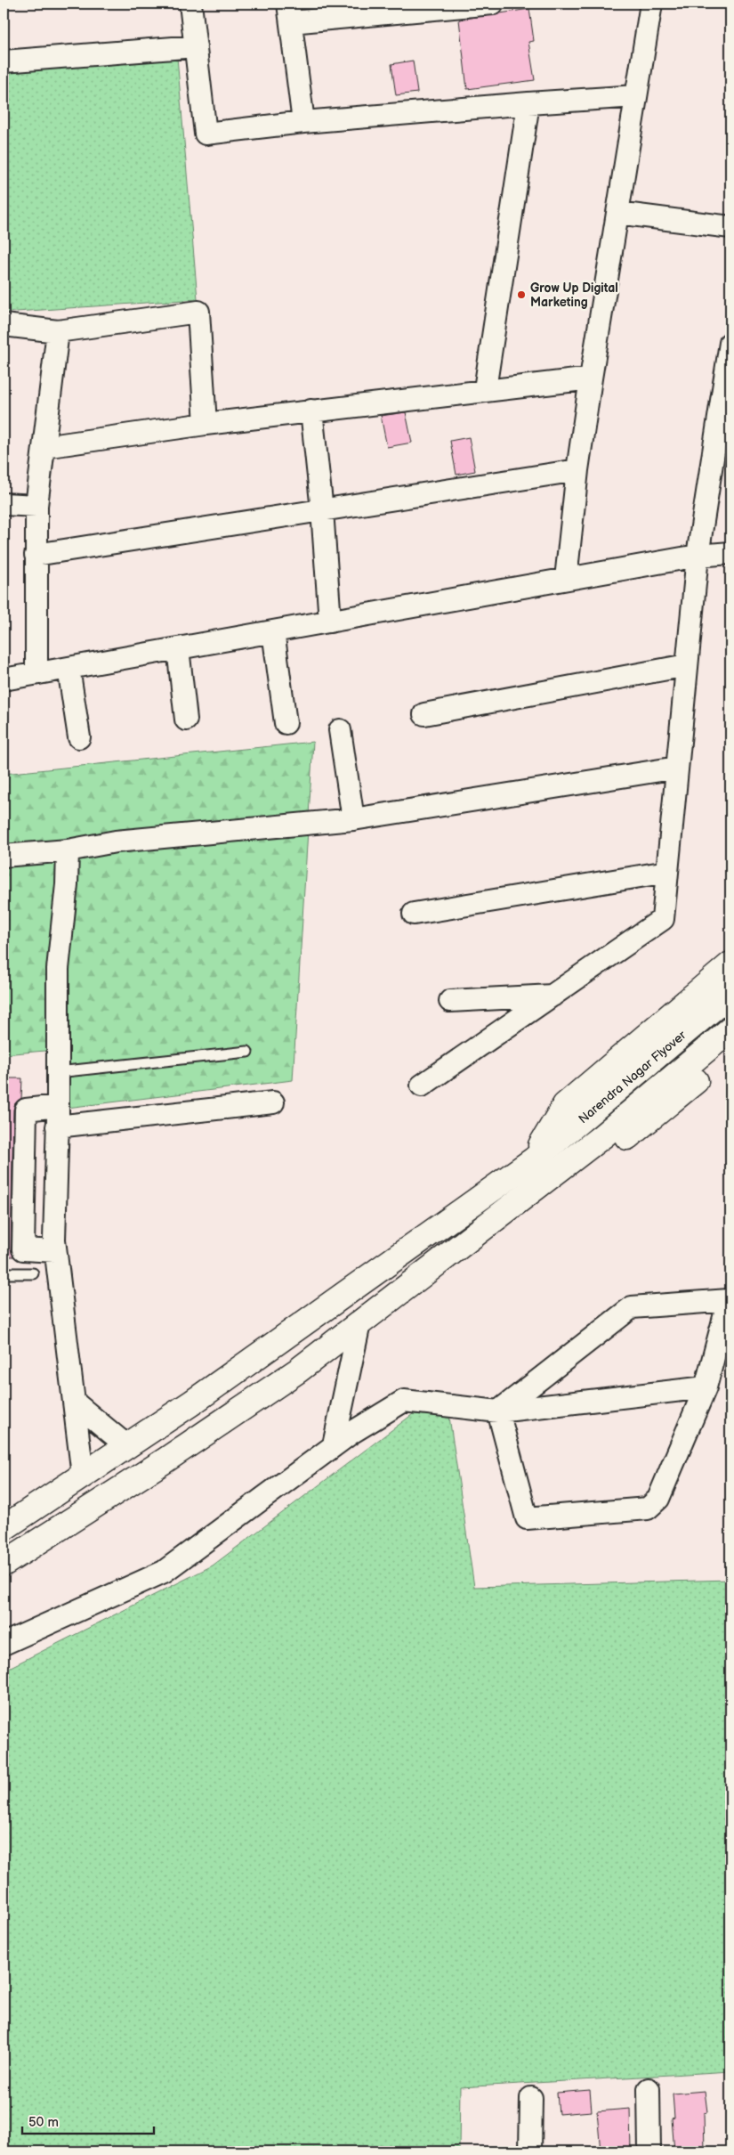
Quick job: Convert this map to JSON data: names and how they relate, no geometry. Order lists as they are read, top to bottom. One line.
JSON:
{"streets":{"main road":["Narendra Nagar Flyover"]},"places":["Grow Up Digital Marketing"],"scale_bar":"50 m"}
